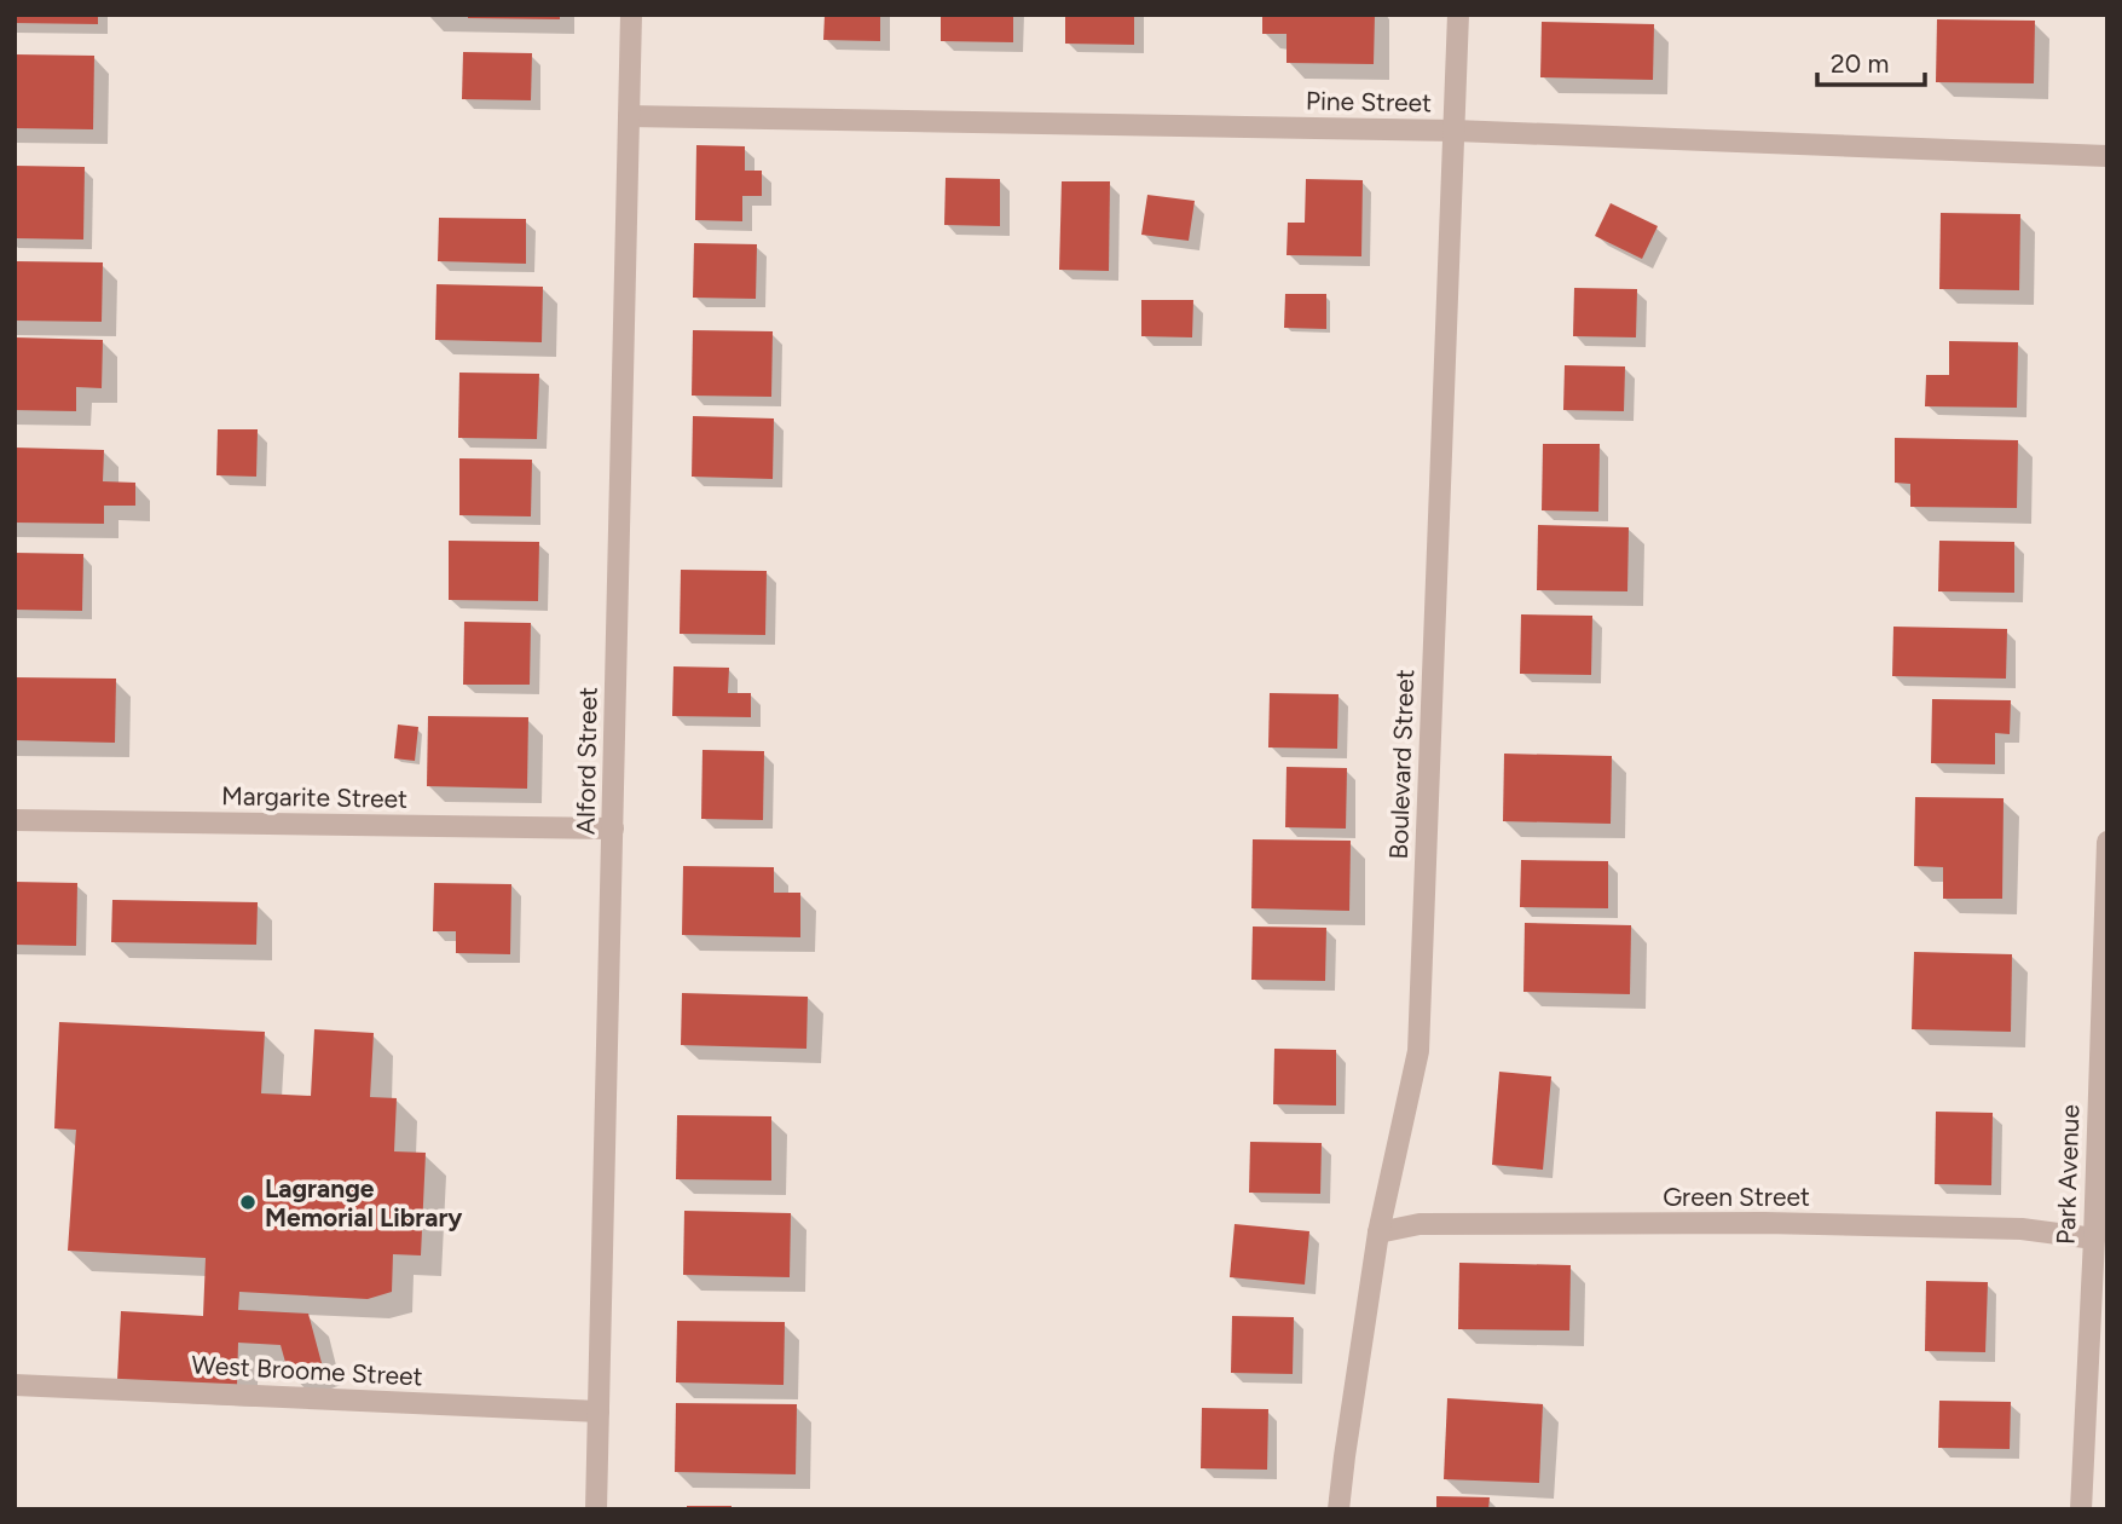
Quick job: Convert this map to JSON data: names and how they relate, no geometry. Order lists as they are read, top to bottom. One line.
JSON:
{"streets":{"street":["Pine Street","Alford Street","Boulevard Street","Margarite Street","Park Avenue","Green Street","West Broome Street"]},"crossings":[["Pine Street","Alford Street"],["Pine Street","Boulevard Street"],["Alford Street","Margarite Street"],["Alford Street","West Broome Street"],["Boulevard Street","Green Street"],["Park Avenue","Green Street"]],"places":["Lagrange Memorial Library"],"scale_bar":"20 m"}
